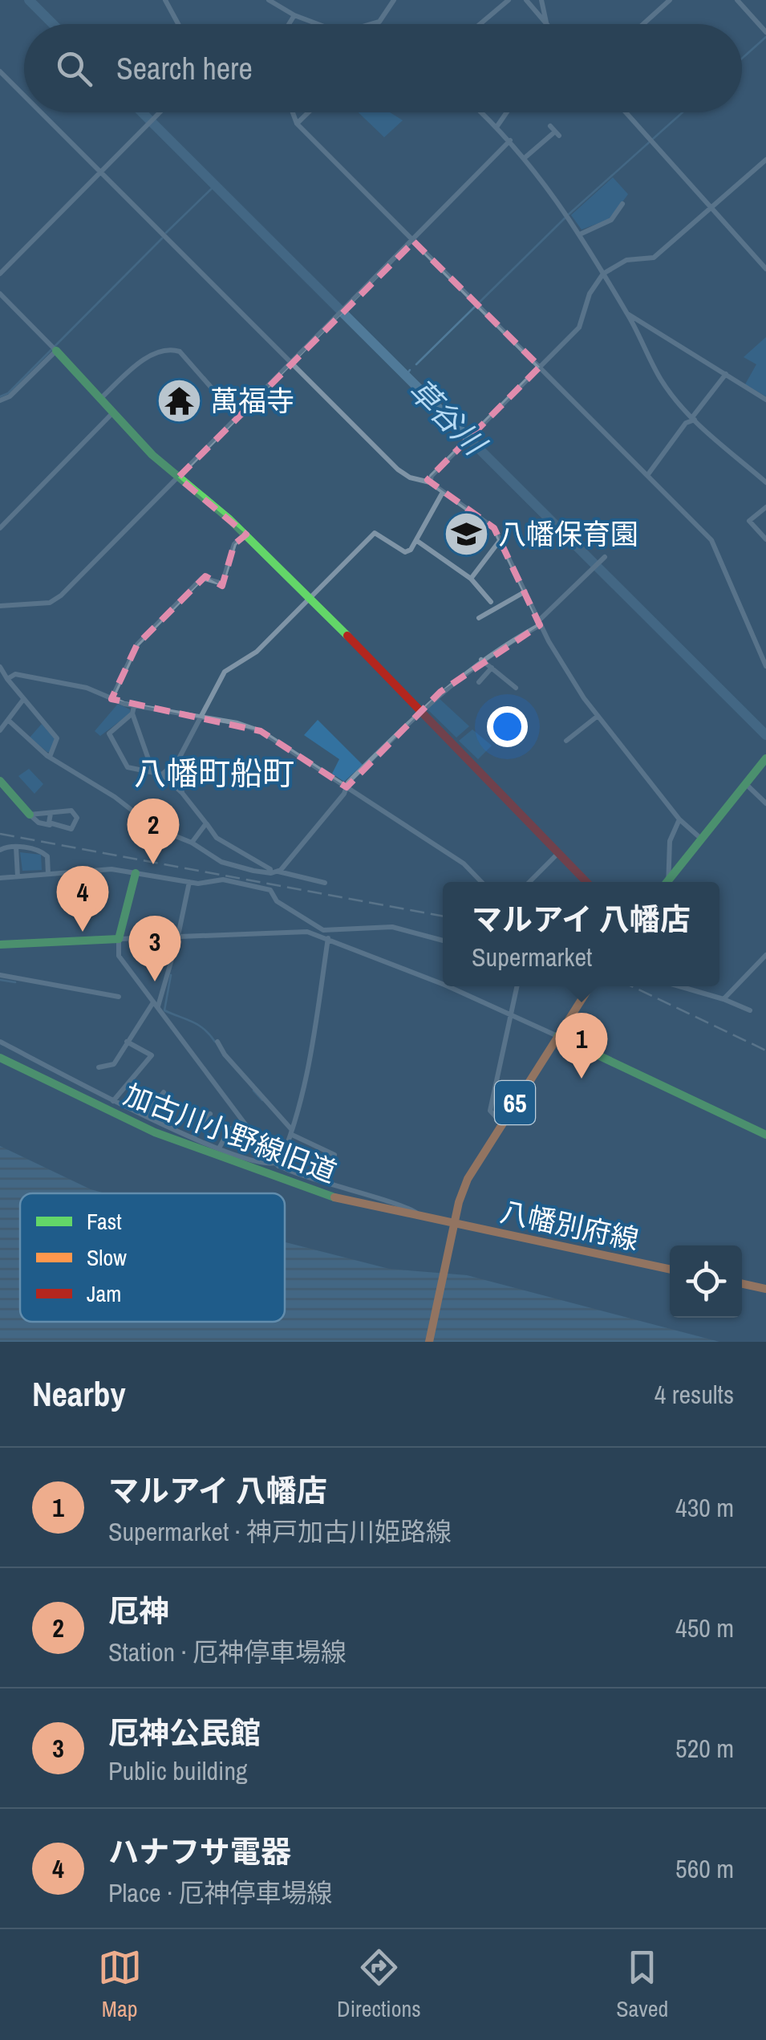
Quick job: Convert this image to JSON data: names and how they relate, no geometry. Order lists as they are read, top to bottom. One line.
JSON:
{"streets":{"street":["65","加古川小野線旧道","八幡別府線"]},"crossings":[["65","加古川小野線旧道"],["65","八幡別府線"],["加古川小野線旧道","八幡別府線"]],"districts":["八幡町船町"],"water":["草谷川"],"places":{"temple":["萬福寺"],"school or university":["八幡保育園"]},"legend":["Fast","Slow","Jam"],"page":{"search":"Search here","pins":["2","4","3","1"],"popup":["マルアイ 八幡店","Supermarket"],"heading":["Nearby","4 results"],"list":[{"mark":"1","name":"マルアイ 八幡店","note":"Supermarket · 神戸加古川姫路線","value":"430 m"},{"mark":"2","name":"厄神","note":"Station · 厄神停車場線","value":"450 m"},{"mark":"3","name":"厄神公民館","note":"Public building","value":"520 m"},{"mark":"4","name":"ハナフサ電器","note":"Place · 厄神停車場線","value":"560 m"}],"nav":["Map","Directions","Saved"]}}
